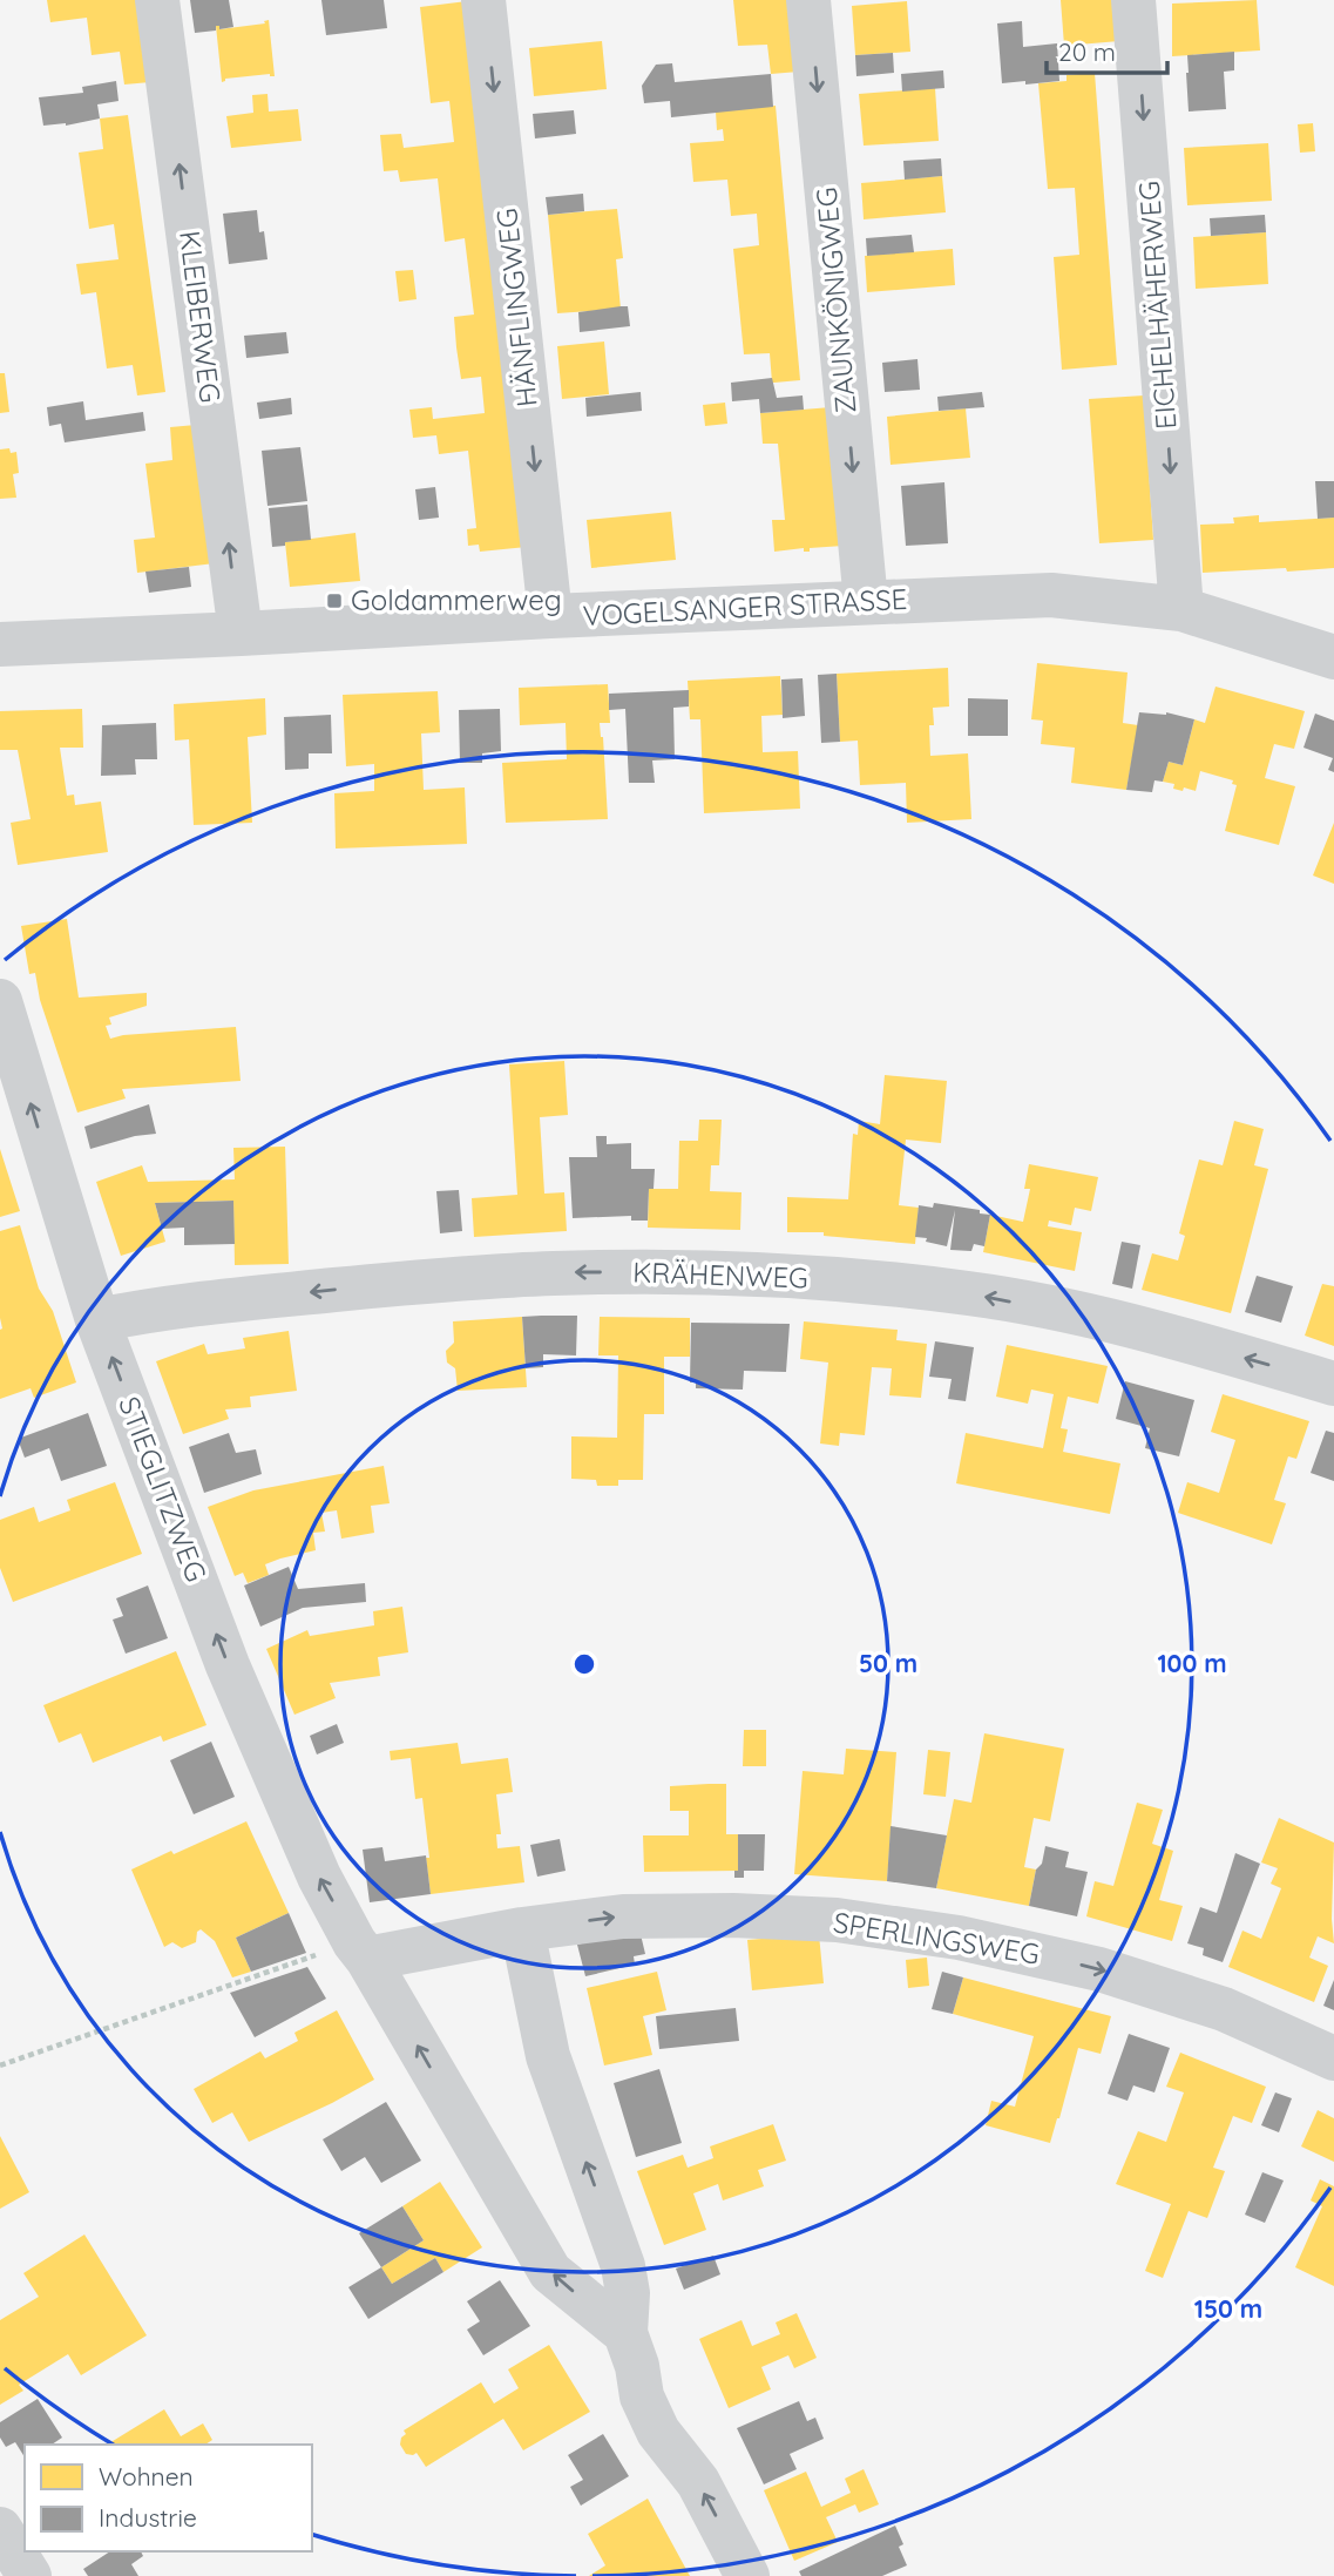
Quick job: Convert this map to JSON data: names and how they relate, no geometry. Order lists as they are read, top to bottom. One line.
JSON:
{"streets":{"street":["ZAUNKÖNIGWEG","EICHELHÄHERWEG","HÄNFLINGWEG","KLEIBERWEG","VOGELSANGER STRASSE","KRÄHENWEG","STIEGLITZWEG","SPERLINGSWEG"]},"crossings":[["ZAUNKÖNIGWEG","VOGELSANGER STRASSE"],["EICHELHÄHERWEG","VOGELSANGER STRASSE"],["HÄNFLINGWEG","VOGELSANGER STRASSE"],["KLEIBERWEG","VOGELSANGER STRASSE"],["KRÄHENWEG","STIEGLITZWEG"],["STIEGLITZWEG","SPERLINGSWEG"]],"one_way":["ZAUNKÖNIGWEG","EICHELHÄHERWEG","HÄNFLINGWEG","KLEIBERWEG","KRÄHENWEG","STIEGLITZWEG","SPERLINGSWEG"],"places":{"transit":["Goldammerweg"]},"legend":["Wohnen","Industrie"],"scale_bar":"20 m","rings":["50 m","100 m","150 m"]}
